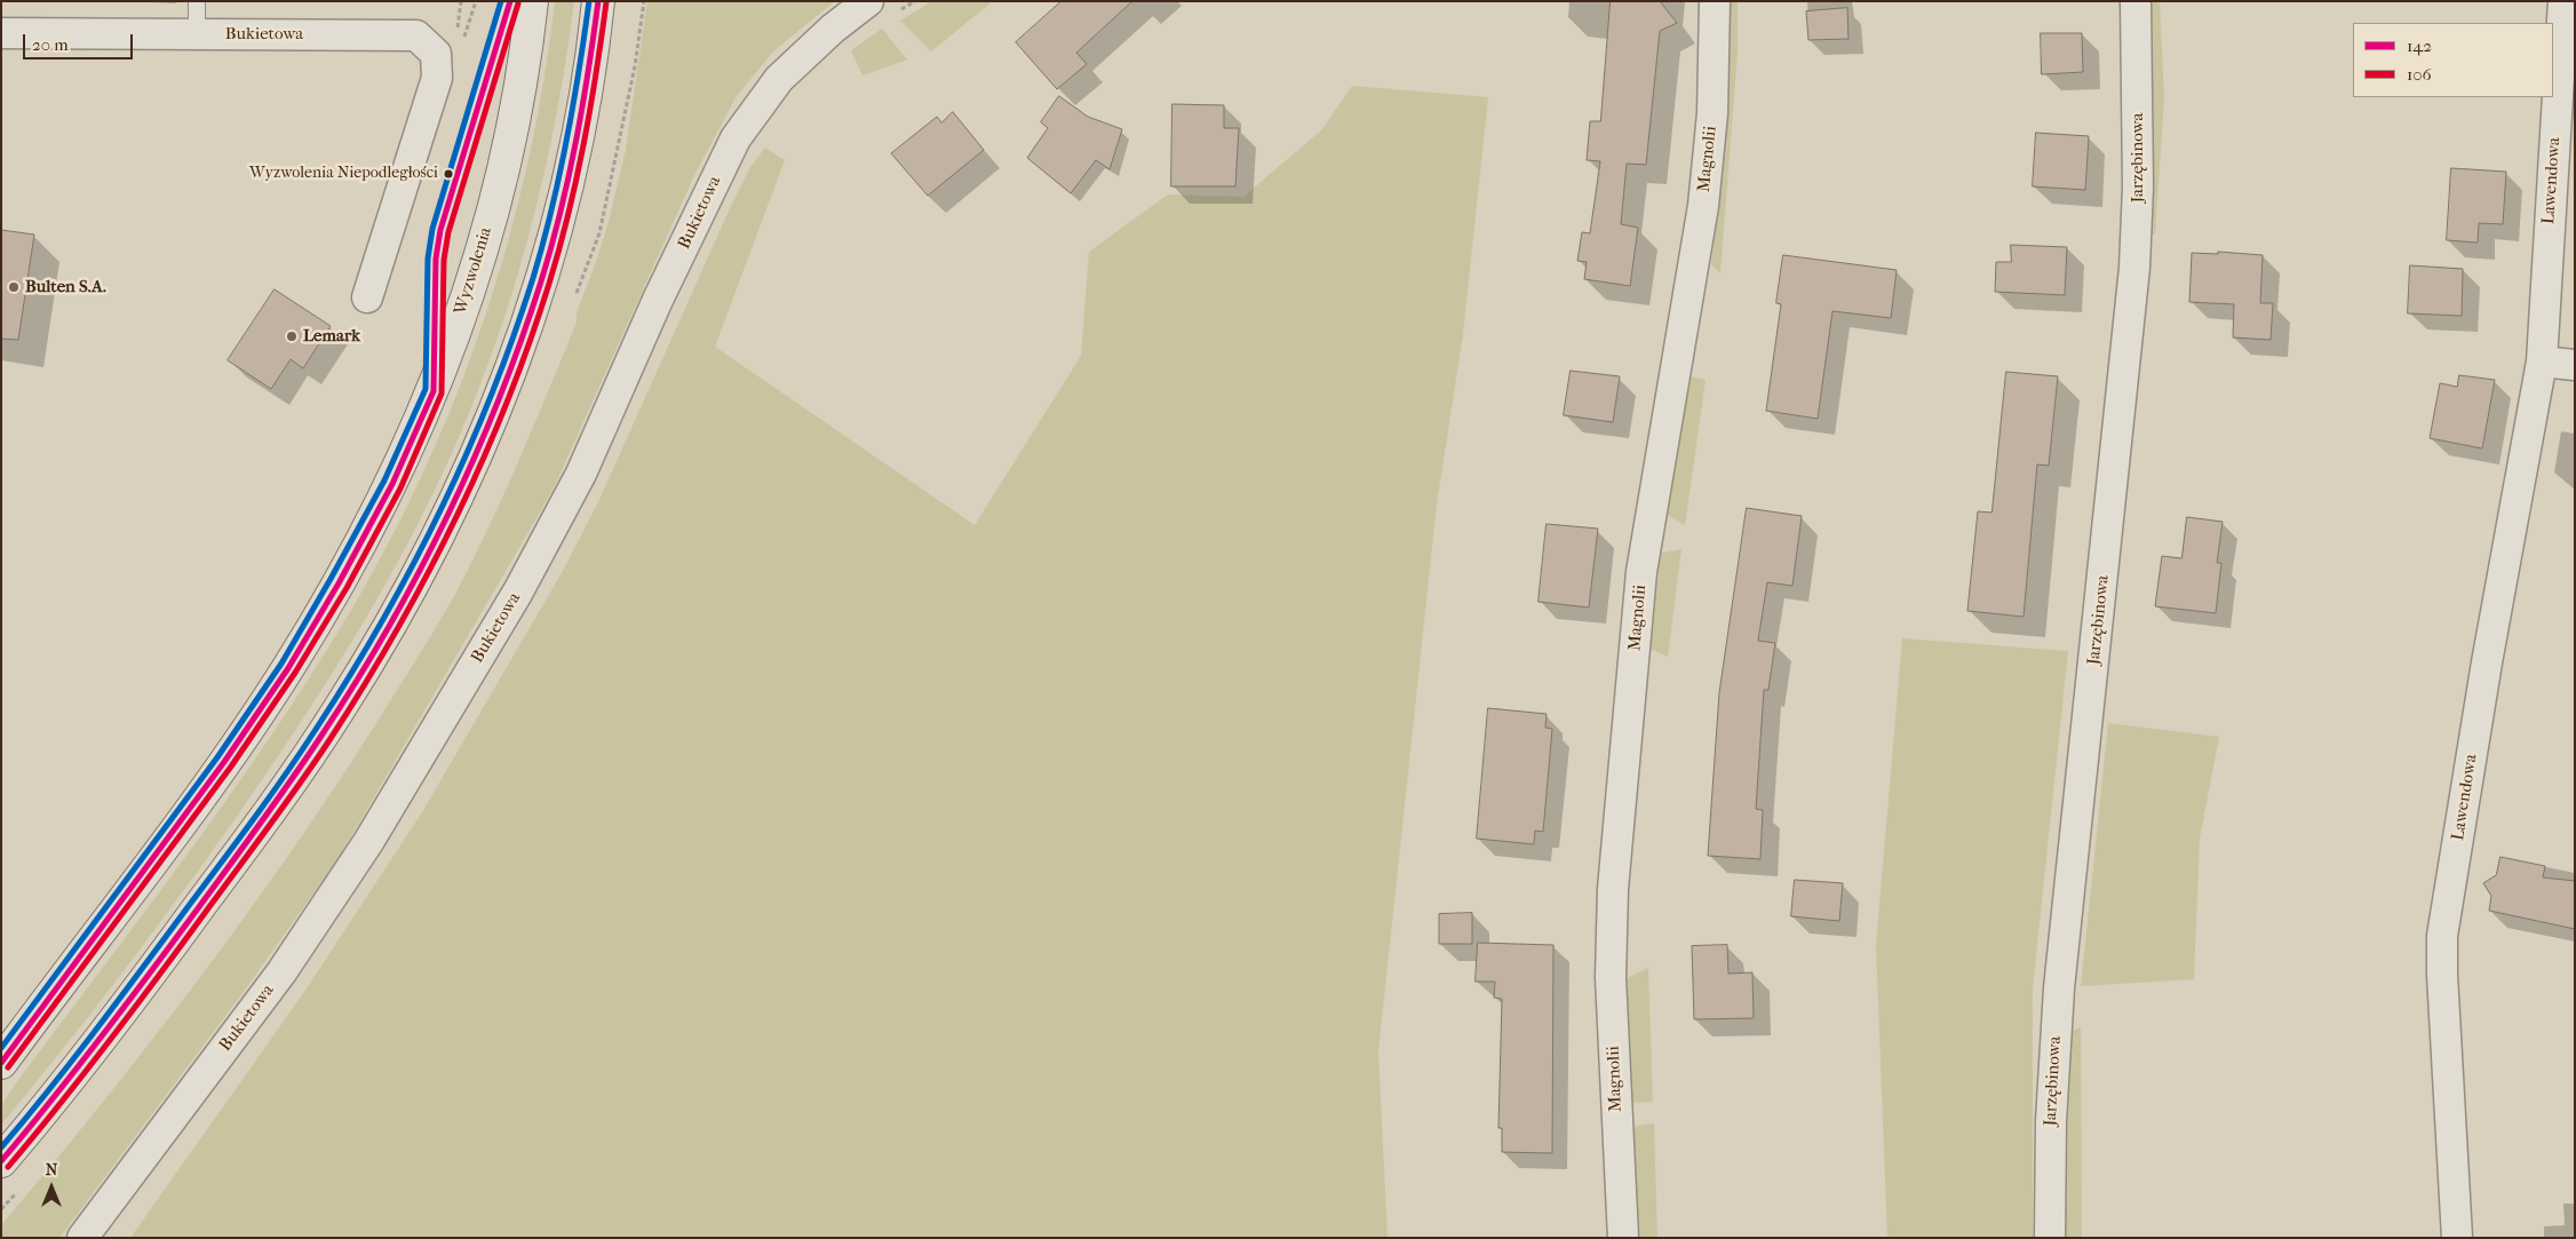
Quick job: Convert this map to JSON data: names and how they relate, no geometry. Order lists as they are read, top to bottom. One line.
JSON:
{"streets":{"main road":["Wyzwolenia"],"street":["Bukietowa","Jarzębinowa","Magnolii","Lawendowa"]},"places":["Wyzwolenia Niepodległości","Bulten S.A.","Lemark"],"lines":["transit line 142","transit line 106"],"legend":["142","106"],"scale_bar":"20 m","north":"top"}
